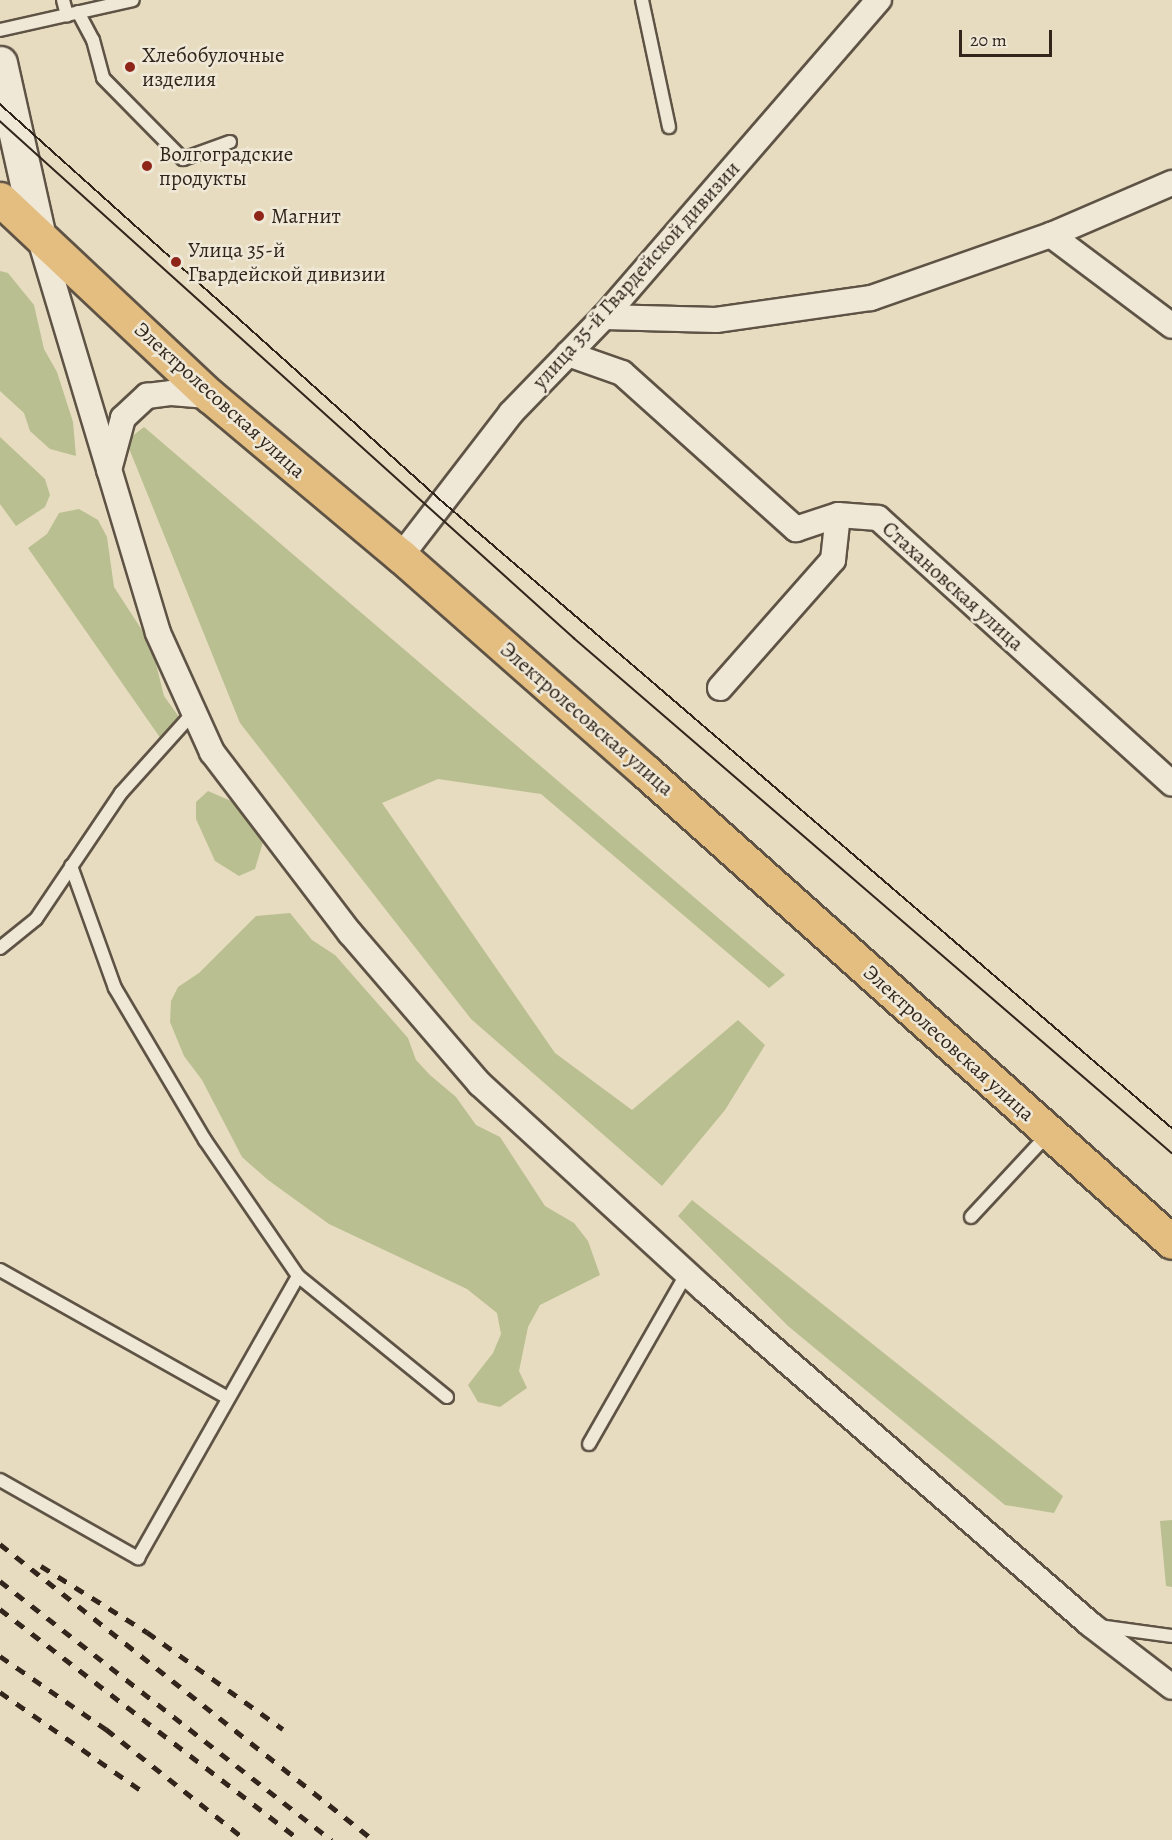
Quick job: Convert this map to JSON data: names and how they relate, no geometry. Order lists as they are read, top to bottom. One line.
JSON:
{"streets":{"main road":["Электролесовская улица"],"street":["улица 35-й Гвардейской дивизии","Стахановская улица"]},"crossings":[["улица 35-й Гвардейской дивизии","Электролесовская улица"],["улица 35-й Гвардейской дивизии","Стахановская улица"]],"places":["Хлебобулочные изделия","Волгоградские продукты","Магнит","Улица 35-й Гвардейской дивизии"],"scale_bar":"20 m"}
